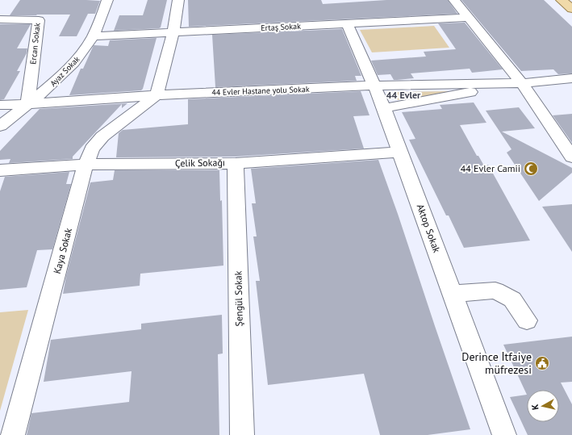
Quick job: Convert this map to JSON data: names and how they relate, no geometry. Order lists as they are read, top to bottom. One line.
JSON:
{"streets":{"street":["Ertaş Sokak","Ercan Sokak","Ayaz Sokak","44 Evler Hastane yolu Sokak","Çelik Sokağı","Aktop Sokak","Kaya Sokak","Şengül Sokak"]},"crossings":[["Ertaş Sokak","Ayaz Sokak"],["Ertaş Sokak","Aktop Sokak"],["Ercan Sokak","Ayaz Sokak"],["Ercan Sokak","44 Evler Hastane yolu Sokak"],["Ayaz Sokak","44 Evler Hastane yolu Sokak"],["44 Evler Hastane yolu Sokak","Aktop Sokak"],["44 Evler Hastane yolu Sokak","Kaya Sokak"],["Çelik Sokağı","Aktop Sokak"],["Çelik Sokağı","Kaya Sokak"],["Çelik Sokağı","Şengül Sokak"]],"districts":["44 Evler"],"places":{"mosque":["44 Evler Camii"],"public building":["Derince İtfaiye müfrezesi"]},"north":"left"}
